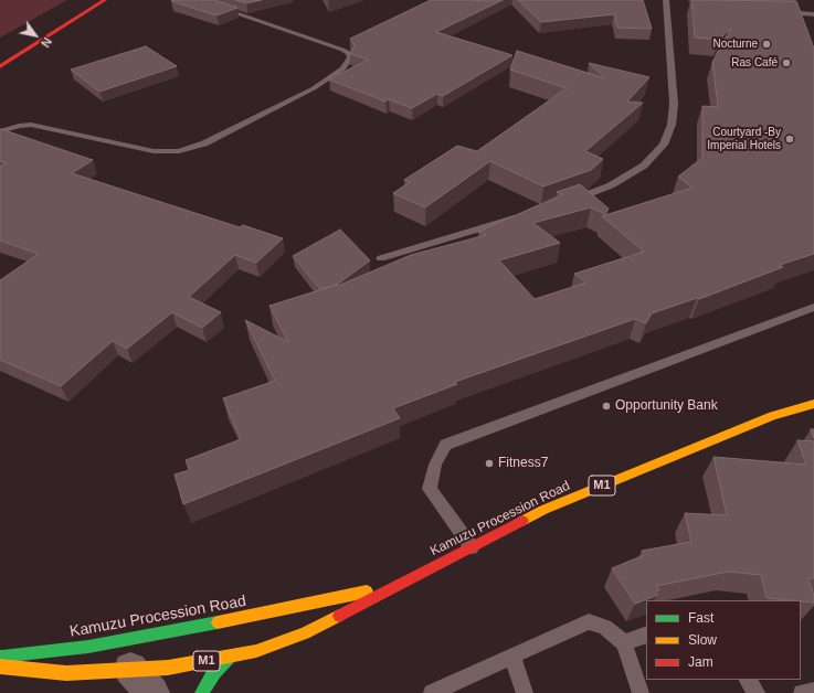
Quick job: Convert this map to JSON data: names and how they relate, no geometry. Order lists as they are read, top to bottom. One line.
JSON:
{"streets":{"main road":["M1","Kamuzu Procession Road"]},"places":["Nocturne","Ras Café","Courtyard -By Imperial Hotels","Opportunity Bank","Fitness7"],"legend":["Fast","Slow","Jam"],"north":"bottom right"}
